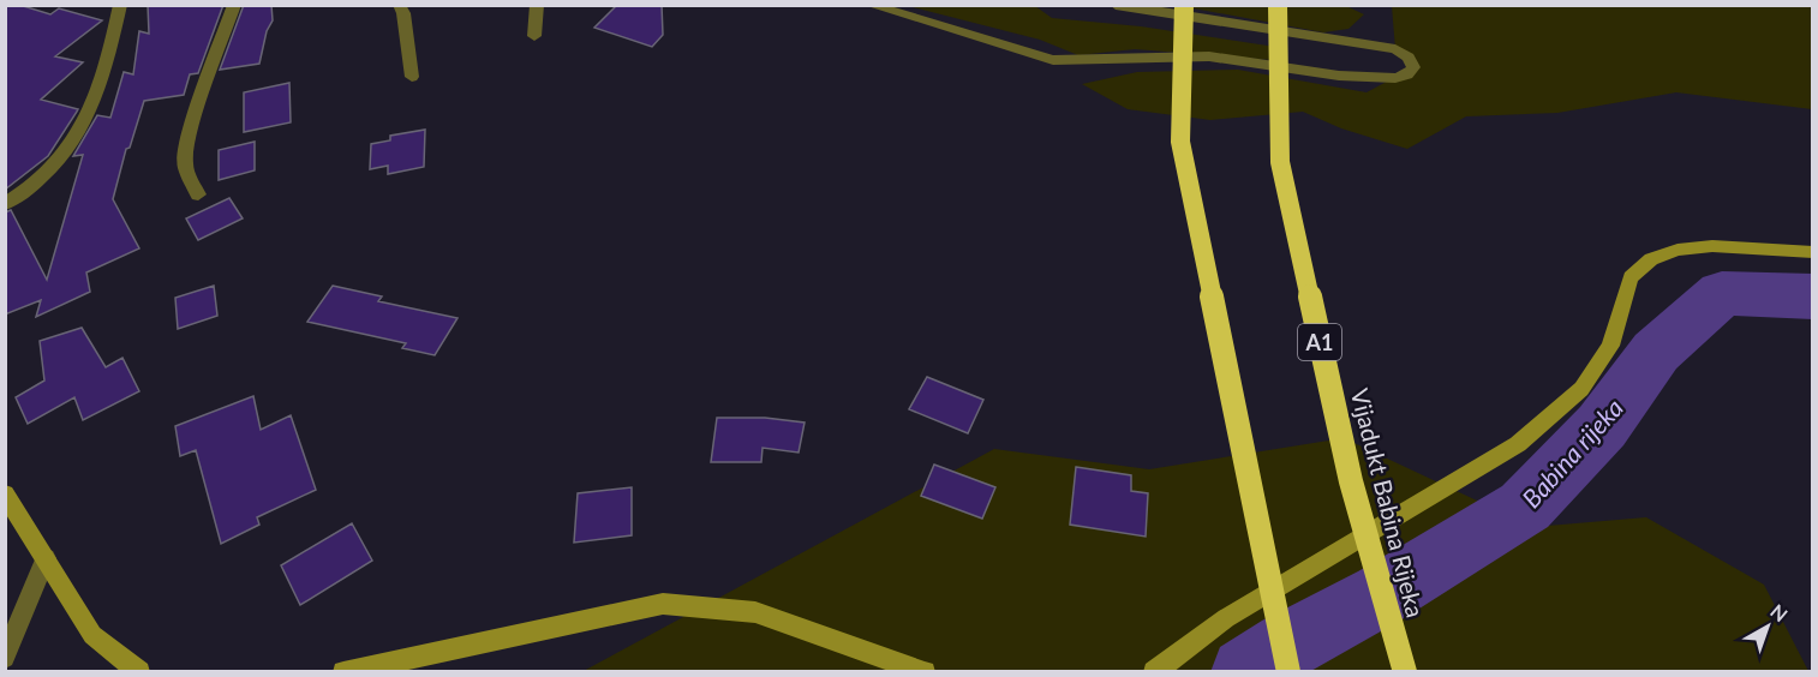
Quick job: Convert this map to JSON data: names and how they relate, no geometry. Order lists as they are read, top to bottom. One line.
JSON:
{"streets":{"highway":["A1","Vijadukt Babina Rijeka"]},"water":["Babina rijeka"],"north":"top right"}
